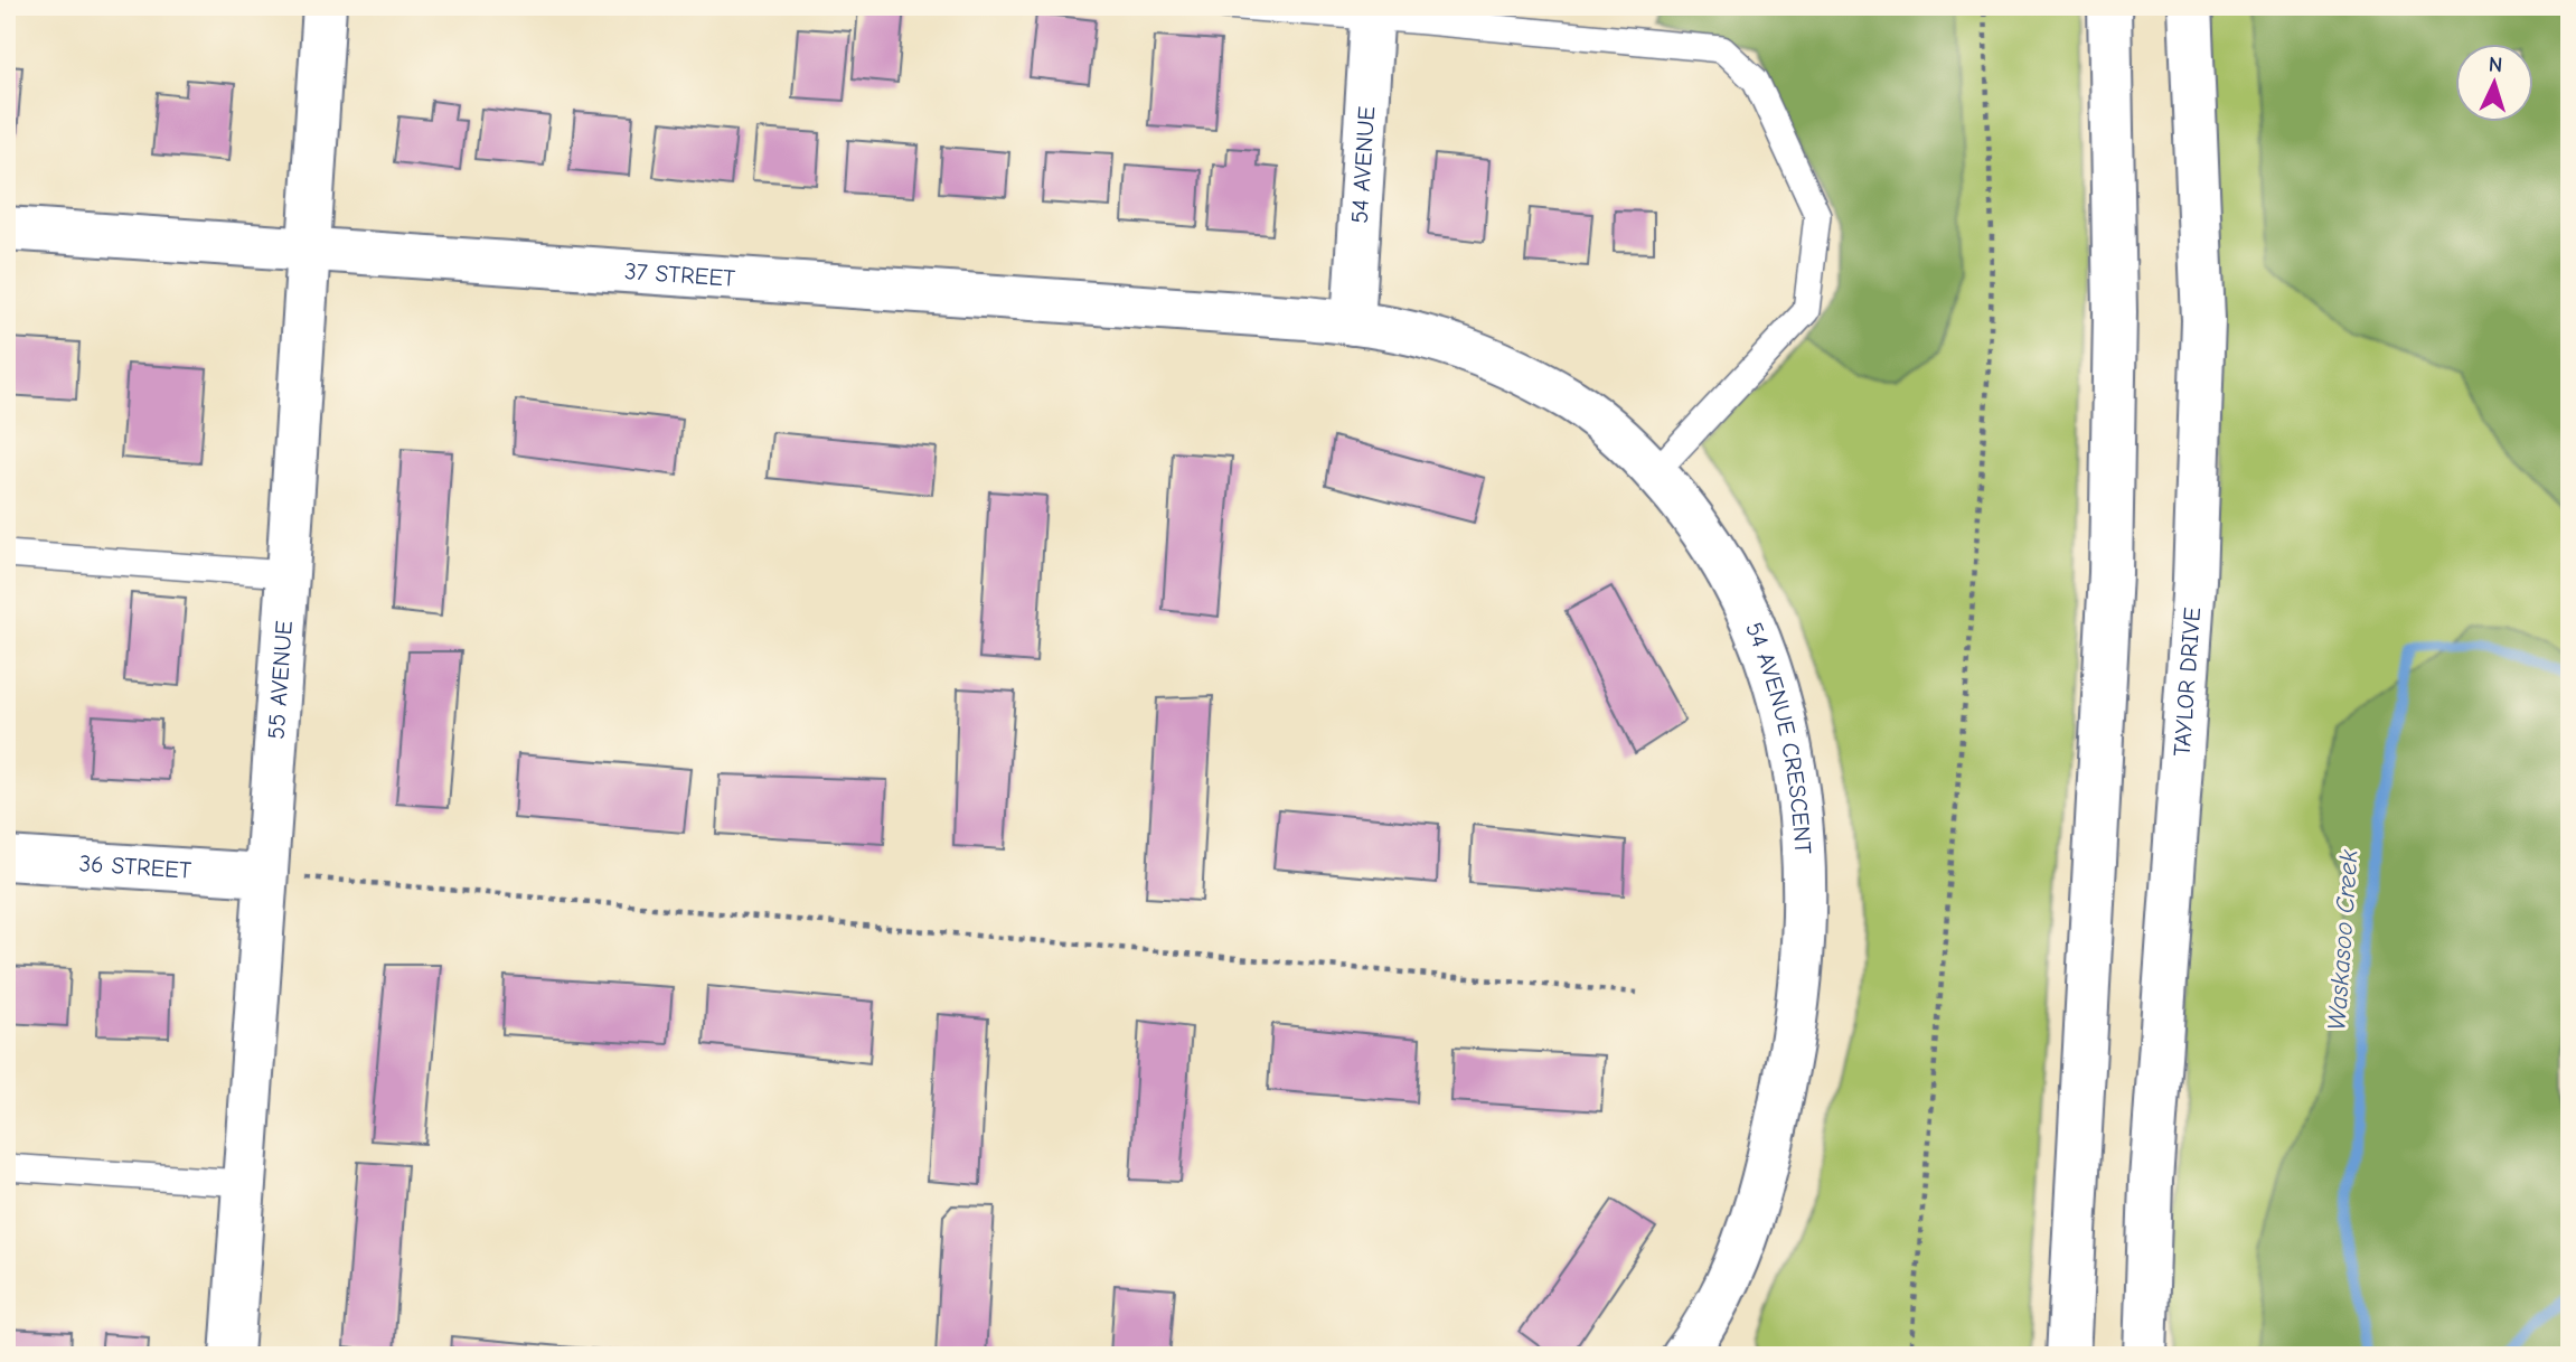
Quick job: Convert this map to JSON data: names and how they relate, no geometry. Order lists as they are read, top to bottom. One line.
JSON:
{"streets":{"street":["54 AVENUE","37 STREET","55 AVENUE","TAYLOR DRIVE","54 AVENUE CRESCENT","36 STREET"]},"crossings":[["54 AVENUE","37 STREET"],["54 AVENUE","54 AVENUE CRESCENT"],["37 STREET","55 AVENUE"],["37 STREET","54 AVENUE CRESCENT"],["55 AVENUE","36 STREET"]],"water":["Waskasoo Creek"],"north":"top"}
